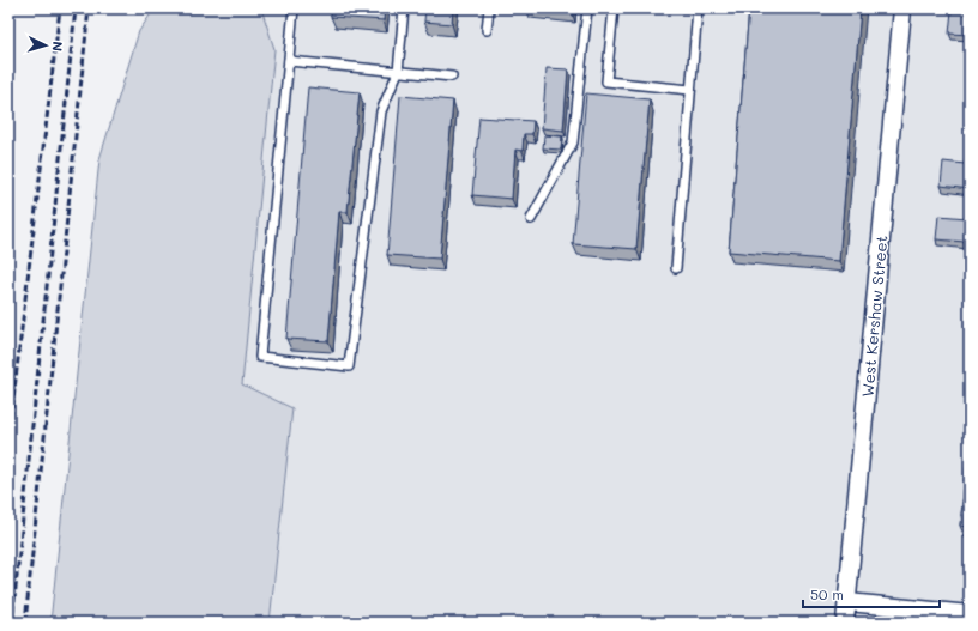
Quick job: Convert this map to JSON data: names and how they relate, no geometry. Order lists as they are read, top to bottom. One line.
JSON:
{"streets":{"street":["West Kershaw Street"]},"scale_bar":"50 m","north":"right"}
